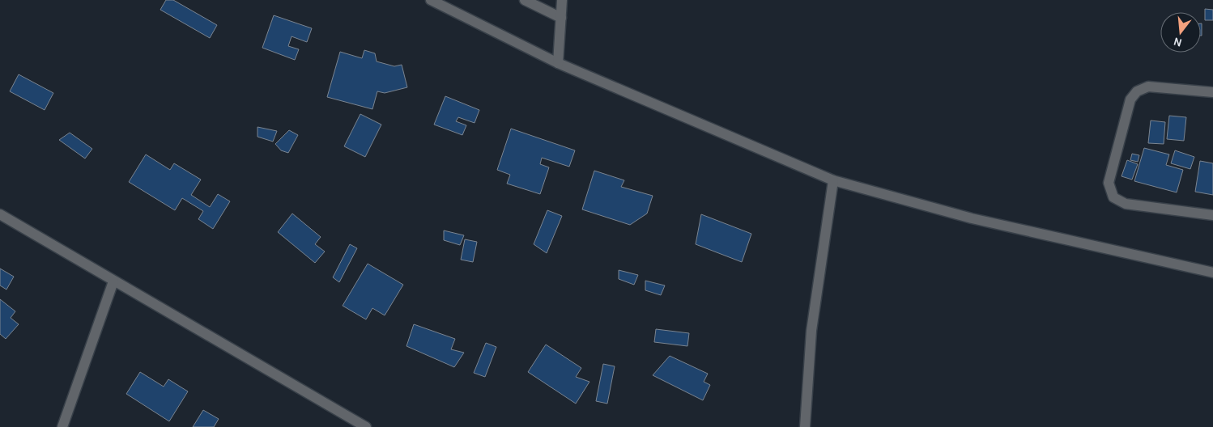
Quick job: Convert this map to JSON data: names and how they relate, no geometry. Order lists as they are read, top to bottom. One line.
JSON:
{"north":"bottom"}
